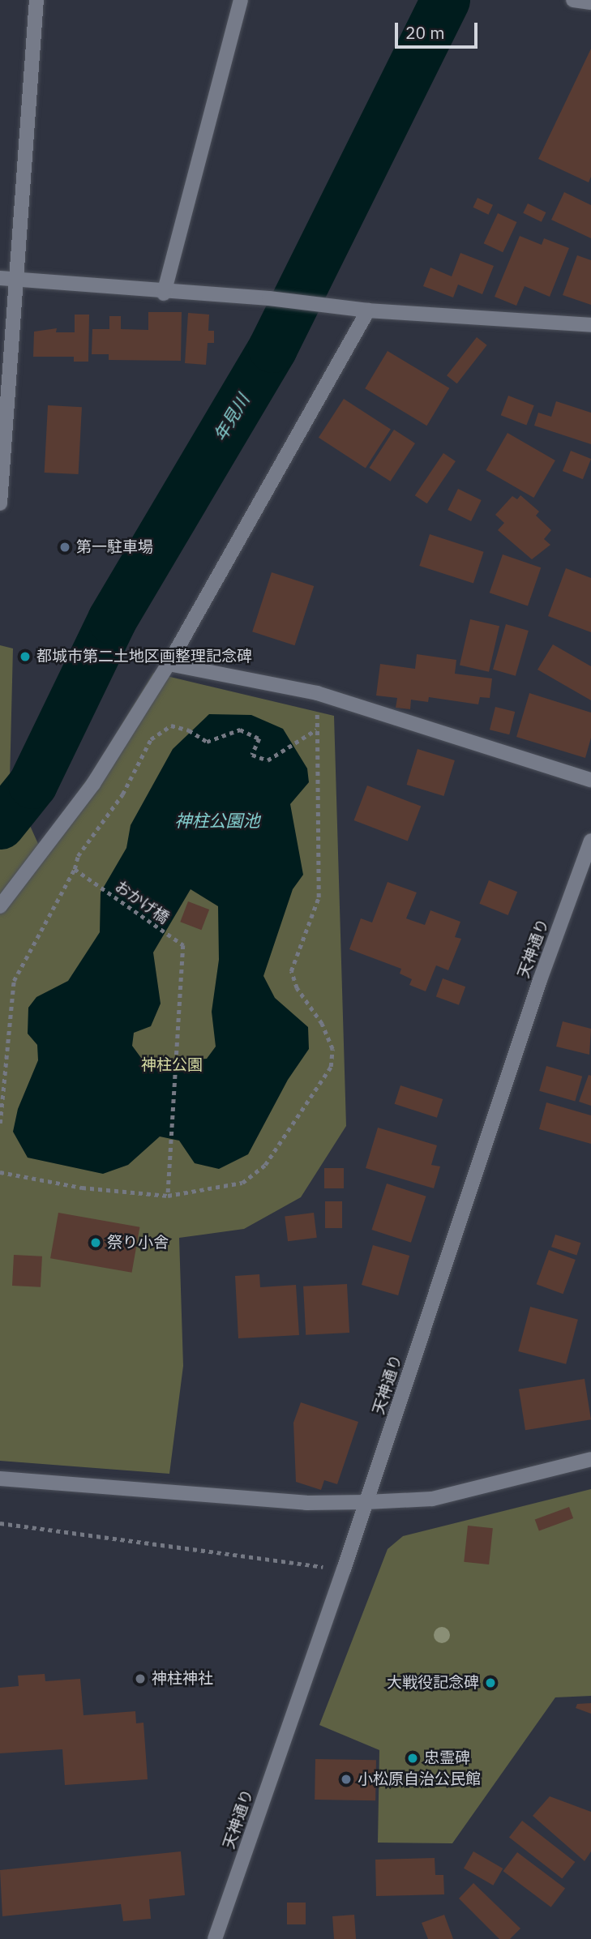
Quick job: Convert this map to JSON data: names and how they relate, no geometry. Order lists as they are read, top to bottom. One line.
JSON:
{"streets":{"street":["天神通り"],"path":["おかげ橋"]},"water":["年見川","神柱公園池"],"parks":["神柱公園"],"places":["第一駐車場","都城市第二土地区画整理記念碑","祭り小舎","神柱神社","大戦役記念碑","忠霊碑","小松原自治公民館"],"scale_bar":"20 m"}
